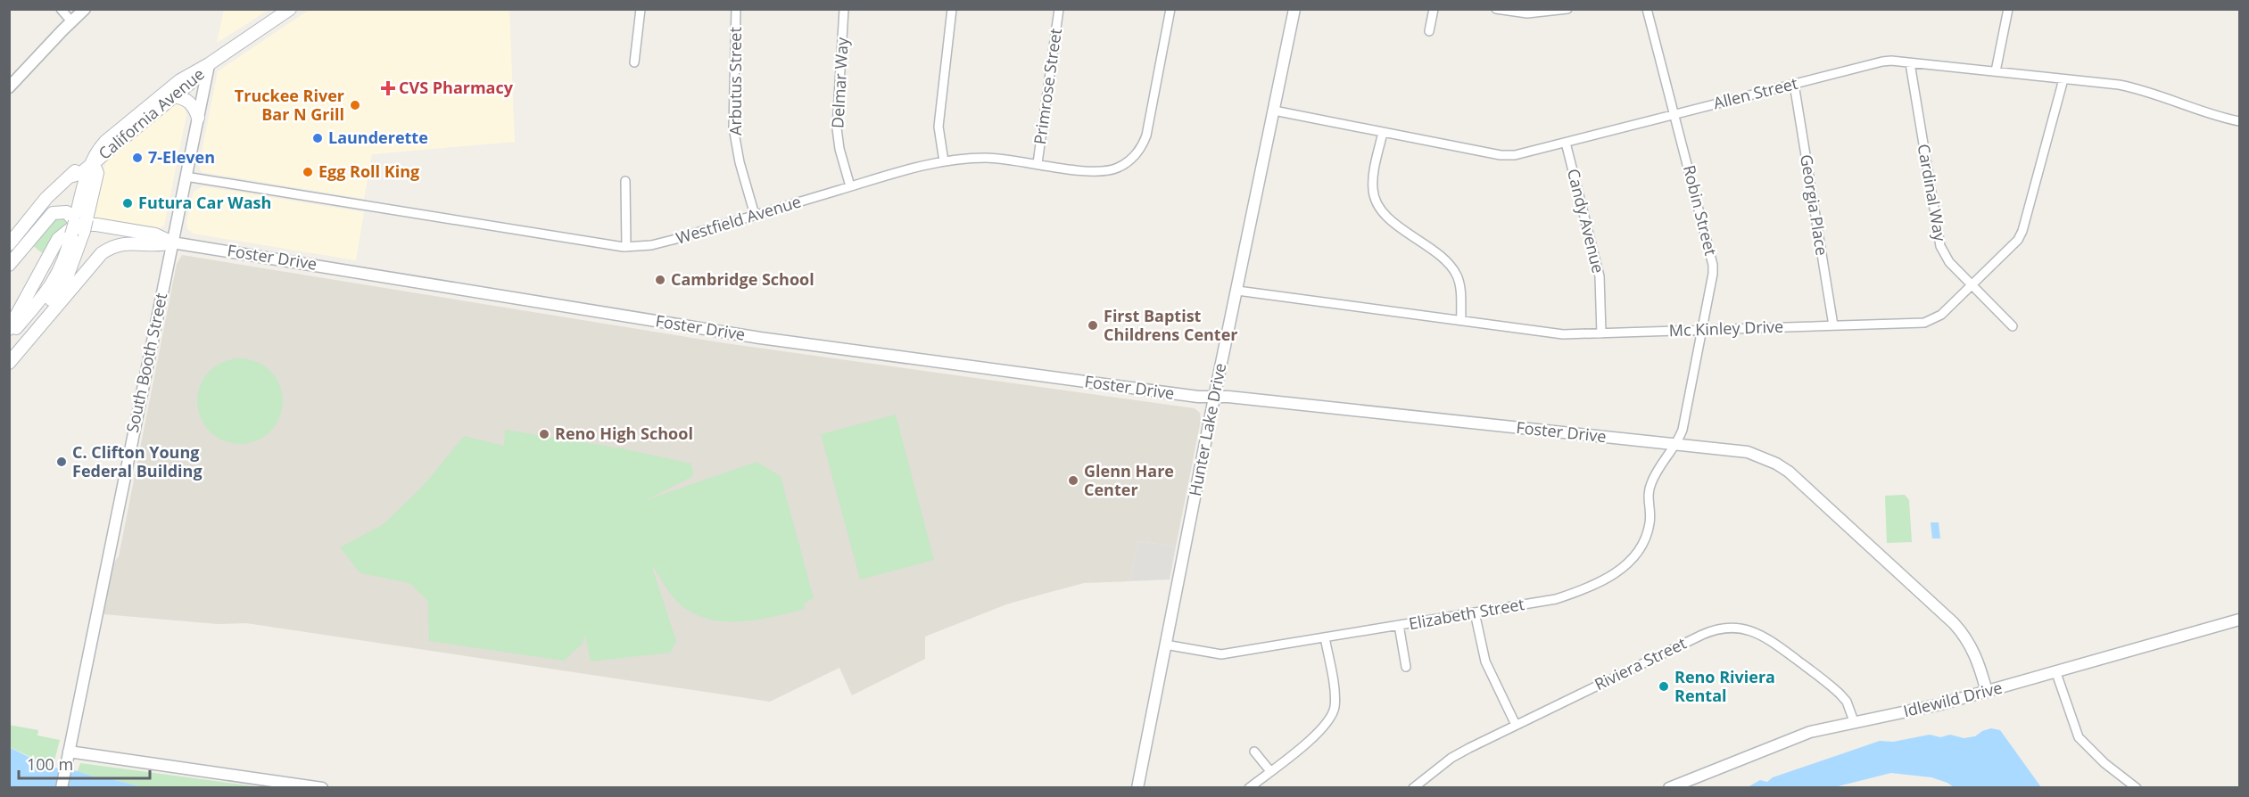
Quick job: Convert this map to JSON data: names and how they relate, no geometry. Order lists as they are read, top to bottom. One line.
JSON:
{"streets":{"main road":["California Avenue"],"street":["Arbutus Street","Delmar Way","Primrose Street","Allen Street","Cardinal Way","Georgia Place","Robin Street","Westfield Avenue","Candy Avenue","Foster Drive","Mc Kinley Drive","South Booth Street","Hunter Lake Drive","Elizabeth Street","Riviera Street","Idlewild Drive"]},"crossings":[["Arbutus Street","Westfield Avenue"],["Delmar Way","Westfield Avenue"],["Primrose Street","Westfield Avenue"],["Allen Street","Cardinal Way"],["Allen Street","Georgia Place"],["Allen Street","Robin Street"],["Allen Street","Candy Avenue"],["Allen Street","Mc Kinley Drive"],["Allen Street","Hunter Lake Drive"],["California Avenue","South Booth Street"],["Cardinal Way","Mc Kinley Drive"],["Georgia Place","Mc Kinley Drive"],["Robin Street","Foster Drive"],["Robin Street","Mc Kinley Drive"],["Robin Street","Elizabeth Street"],["Westfield Avenue","South Booth Street"],["Candy Avenue","Mc Kinley Drive"],["Foster Drive","South Booth Street"],["Foster Drive","Hunter Lake Drive"],["Foster Drive","Elizabeth Street"],["Foster Drive","Idlewild Drive"],["Mc Kinley Drive","Hunter Lake Drive"],["Hunter Lake Drive","Elizabeth Street"],["Riviera Street","Idlewild Drive"]],"places":{"health":["CVS Pharmacy"],"other":["Truckee River Bar N Grill","Launderette","7-Eleven","Egg Roll King","Futura Car Wash","Cambridge School","First Baptist Childrens Center","Reno High School","C. Clifton Young Federal Building","Glenn Hare Center","Reno Riviera Rental"]},"scale_bar":"100 m"}
